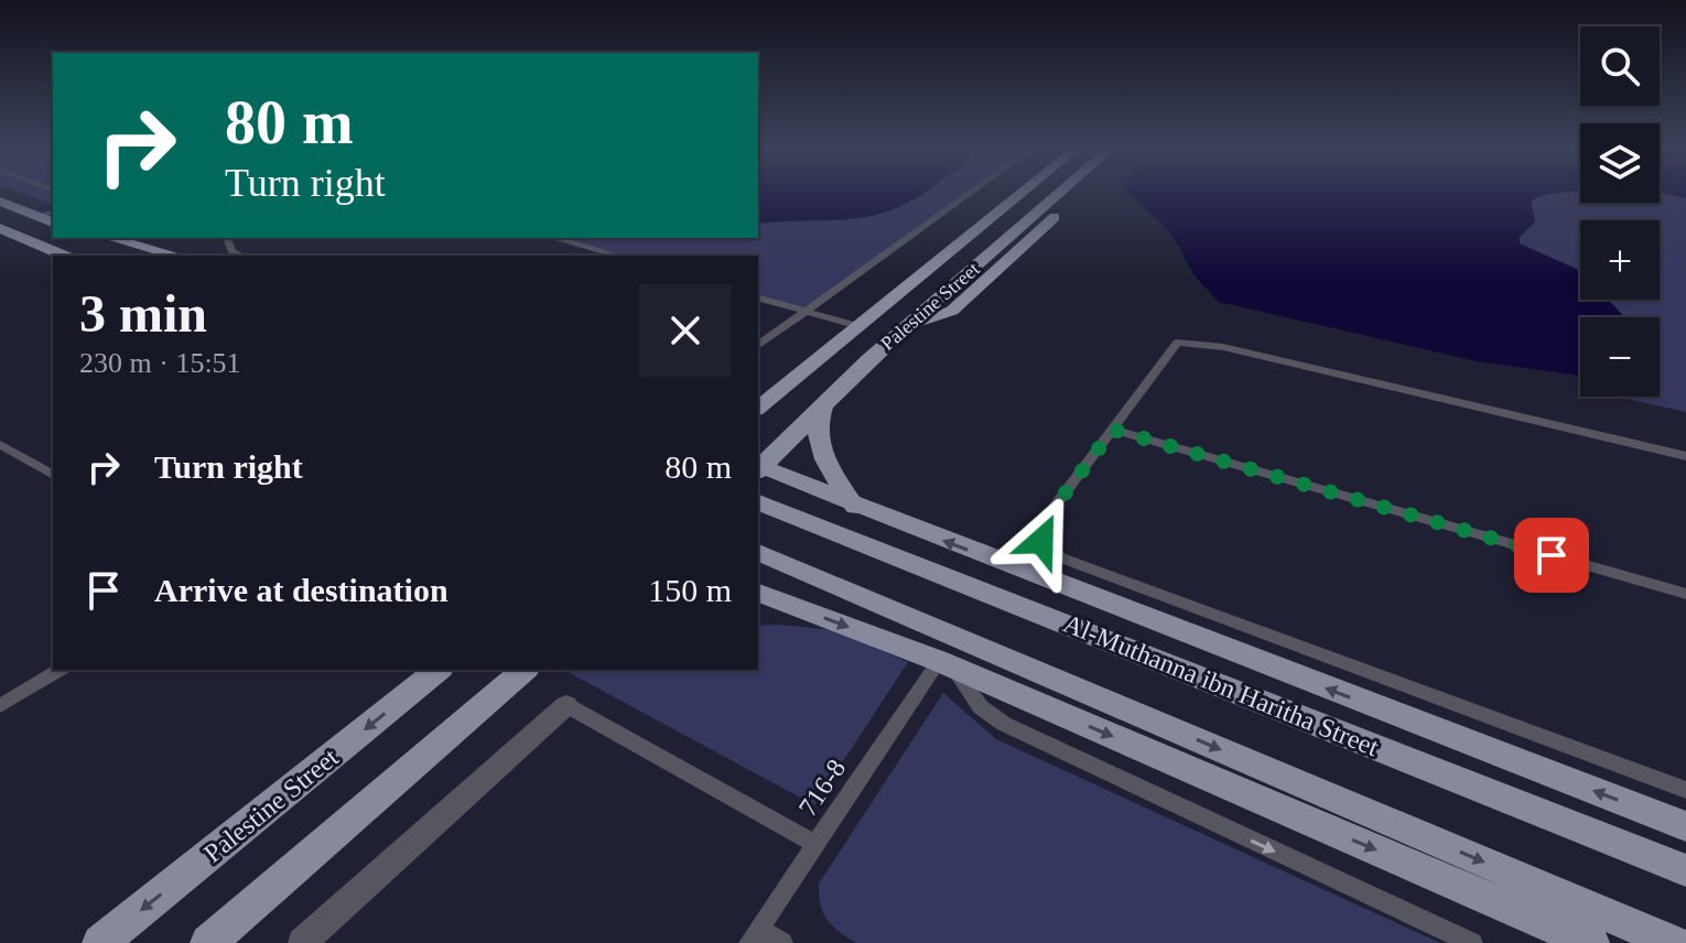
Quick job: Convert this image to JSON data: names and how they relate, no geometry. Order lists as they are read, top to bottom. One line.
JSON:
{"streets":{"main road":["Palestine Street","Al-Muthanna ibn Haritha Street"],"street":["716-8"]},"page":{"map_buttons":["+","−"],"turn":["80 m","Turn right"],"heading":["3 min","230 m · 15:51"],"list":[{"name":"Turn right","value":"80 m"},{"name":"Arrive at destination","value":"150 m"}]}}
